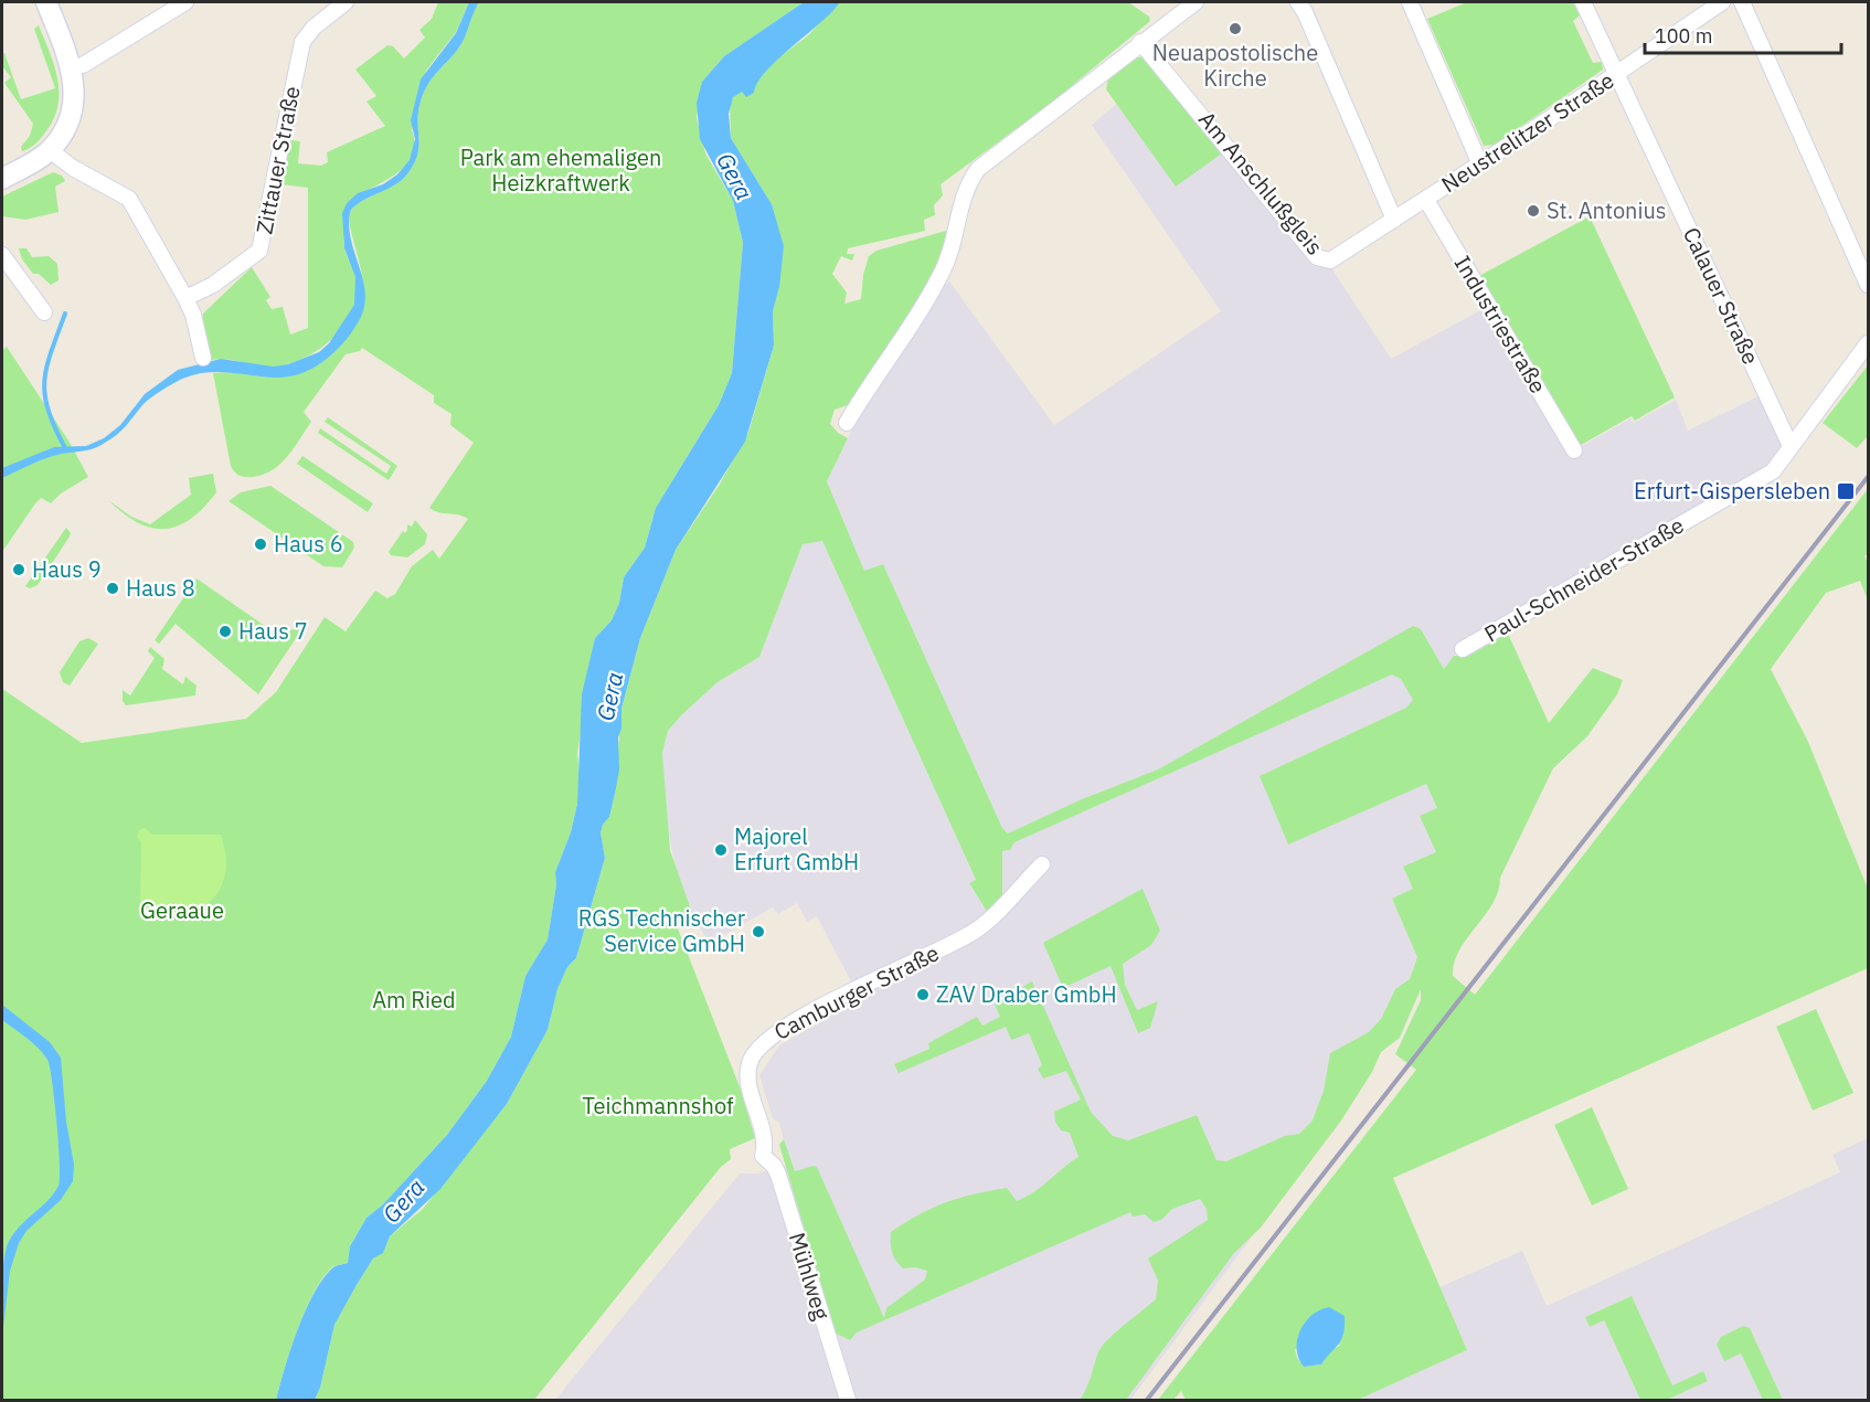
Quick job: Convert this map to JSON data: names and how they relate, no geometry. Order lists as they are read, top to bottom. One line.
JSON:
{"streets":{"street":["Neustrelitzer Straße","Zittauer Straße","Am Anschlußgleis","Calauer Straße","Industriestraße","Paul-Schneider-Straße","Camburger Straße","Mühlweg"]},"crossings":[["Neustrelitzer Straße","Am Anschlußgleis"],["Neustrelitzer Straße","Calauer Straße"],["Neustrelitzer Straße","Industriestraße"],["Calauer Straße","Paul-Schneider-Straße"],["Camburger Straße","Mühlweg"]],"water":["Gera"],"parks":["Park am ehemaligen Heizkraftwerk","Geraaue","Am Ried","Teichmannshof"],"places":{"other":["Neuapostolische Kirche","St. Antonius","Haus 6","Haus 9","Haus 8","Haus 7","Majorel Erfurt GmbH","RGS Technischer Service GmbH","ZAV Draber GmbH"],"transit":["Erfurt-Gispersleben"]},"scale_bar":"100 m"}
